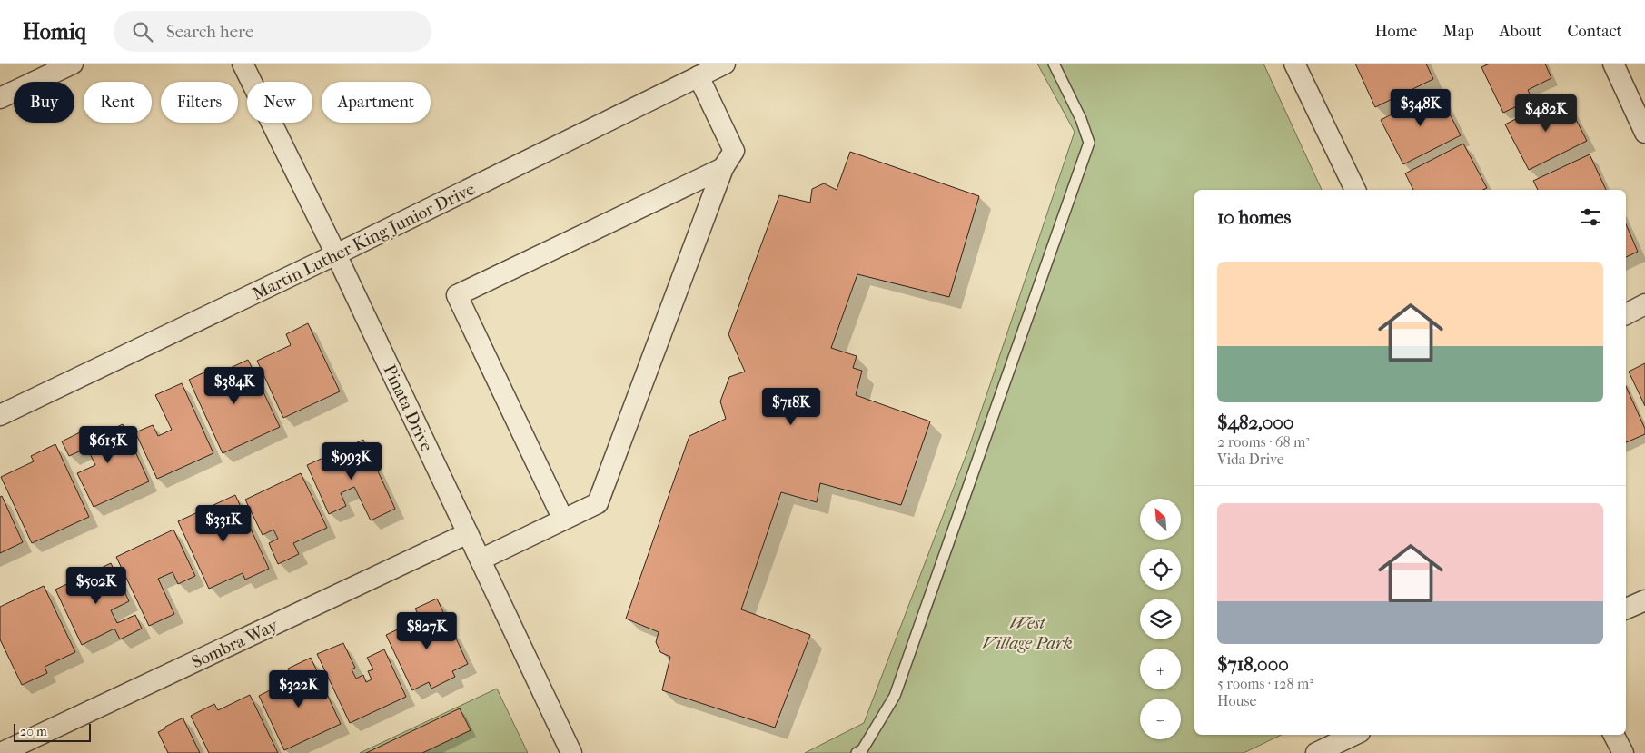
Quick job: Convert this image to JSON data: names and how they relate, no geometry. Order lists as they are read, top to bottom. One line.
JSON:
{"streets":{"street":["Martin Luther King Junior Drive","Pinata Drive","Sombra Way"]},"crossings":[["Martin Luther King Junior Drive","Pinata Drive"],["Pinata Drive","Sombra Way"]],"parks":["West Village Park"],"scale_bar":"20 m","north":"top left","page":{"header":"Homiq","search":"Search here","nav":["Home","Map","About","Contact"],"chip":["Buy","Rent","Filters","New","Apartment"],"price":["$348K","$482K","$384K","$718K","$615K","$993K","$331K","$502K","$827K","$322K"],"heading":"10 homes","list":[{"name":"$482,000","note":"2 rooms · 68 m² · Vida Drive"},{"name":"$718,000","note":"5 rooms · 128 m² · House"}],"map_buttons":["+","−"],"scale":"20 m"}}
